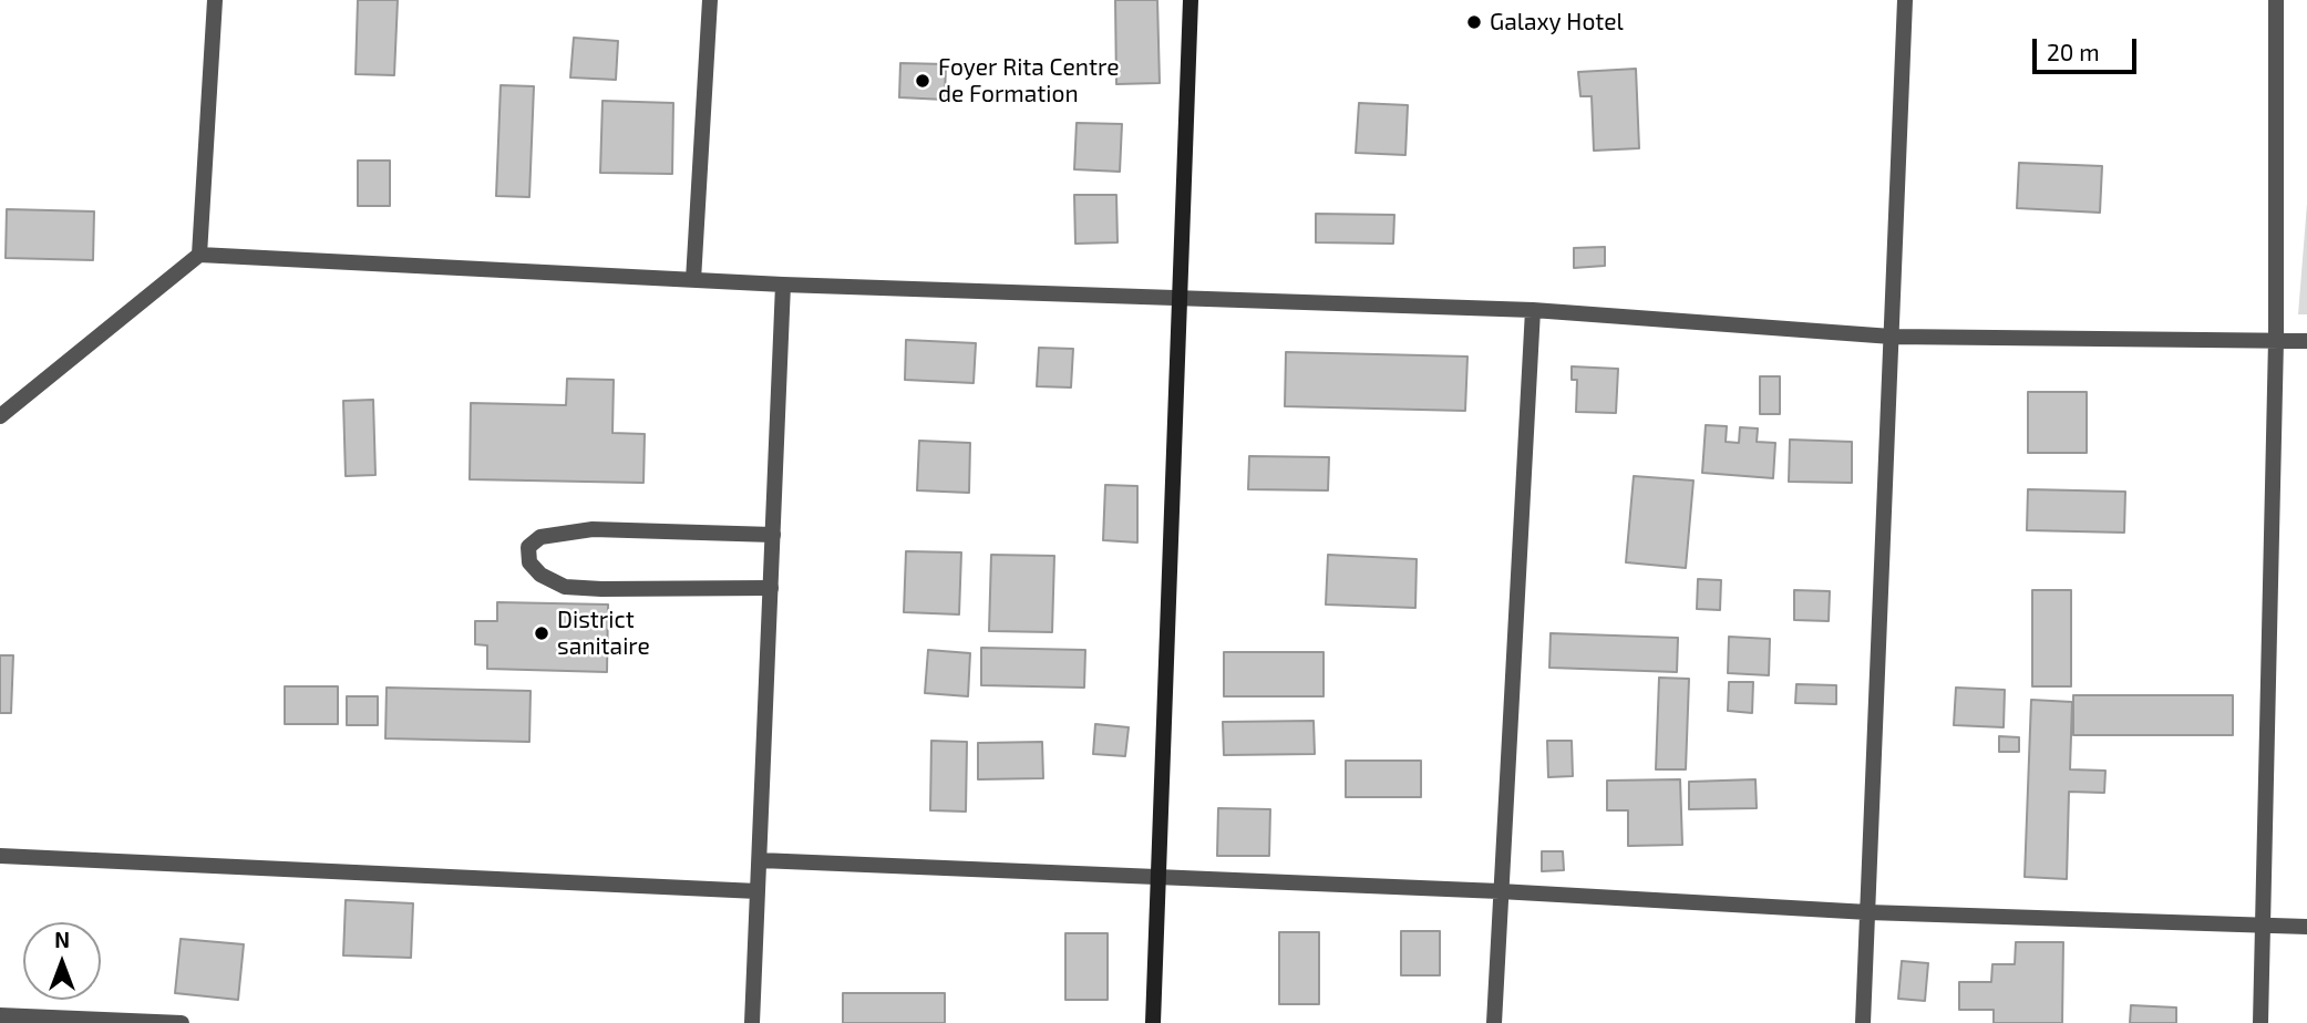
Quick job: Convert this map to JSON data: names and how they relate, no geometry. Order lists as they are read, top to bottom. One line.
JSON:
{"places":["Galaxy Hotel","Foyer Rita Centre de Formation","District sanitaire"],"scale_bar":"20 m","north":"top"}
